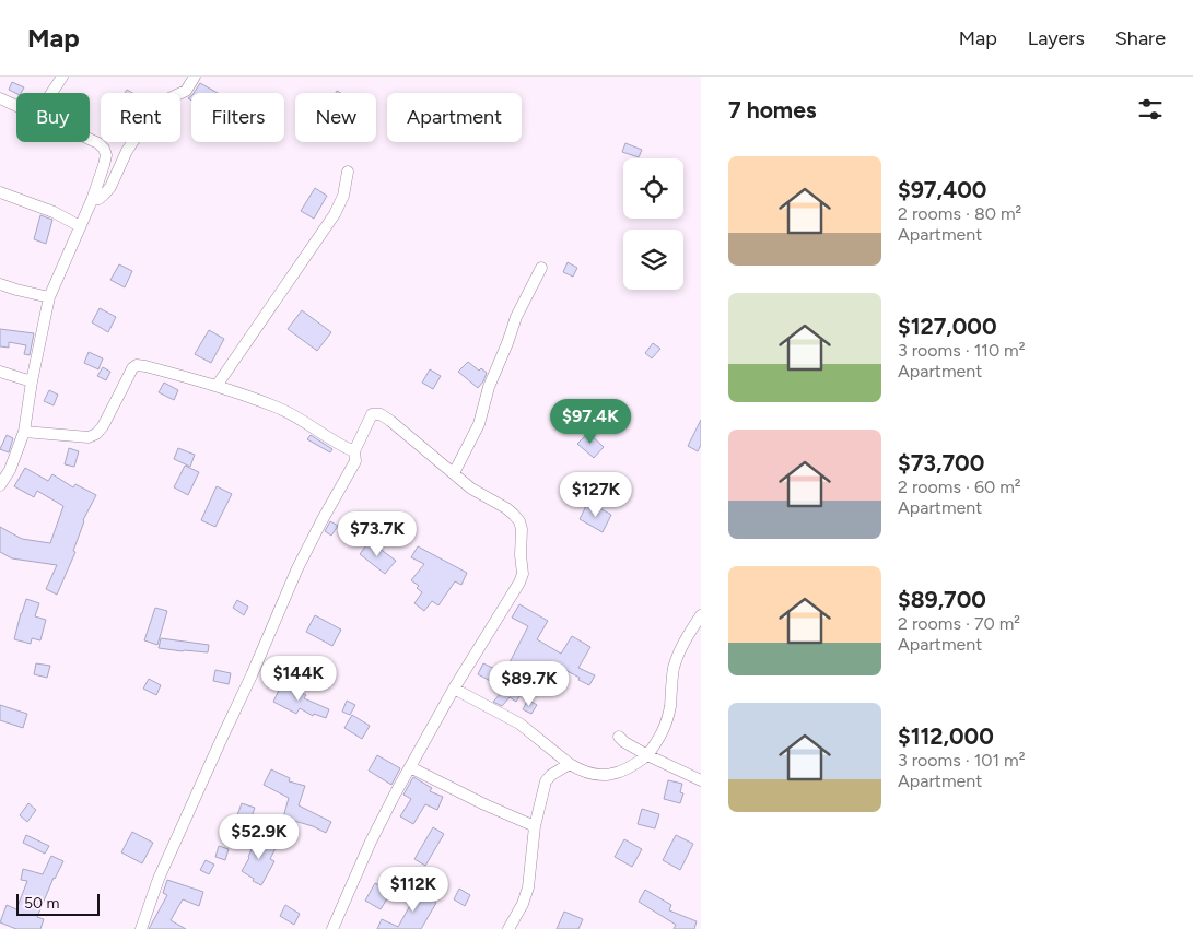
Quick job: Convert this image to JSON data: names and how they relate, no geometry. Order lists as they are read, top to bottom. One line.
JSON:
{"scale_bar":"50 m","page":{"header":"Map","nav":["Map","Layers","Share"],"heading":"7 homes","chip":["Buy","Rent","Filters","New","Apartment"],"list":[{"name":"$97,400","note":"2 rooms · 80 m² · Apartment"},{"name":"$127,000","note":"3 rooms · 110 m² · Apartment"},{"name":"$73,700","note":"2 rooms · 60 m² · Apartment"},{"name":"$89,700","note":"2 rooms · 70 m² · Apartment"},{"name":"$112,000","note":"3 rooms · 101 m² · Apartment"}],"price":["$97.4K","$127K","$73.7K","$144K","$89.7K","$52.9K","$112K"],"scale":"50 m"}}
